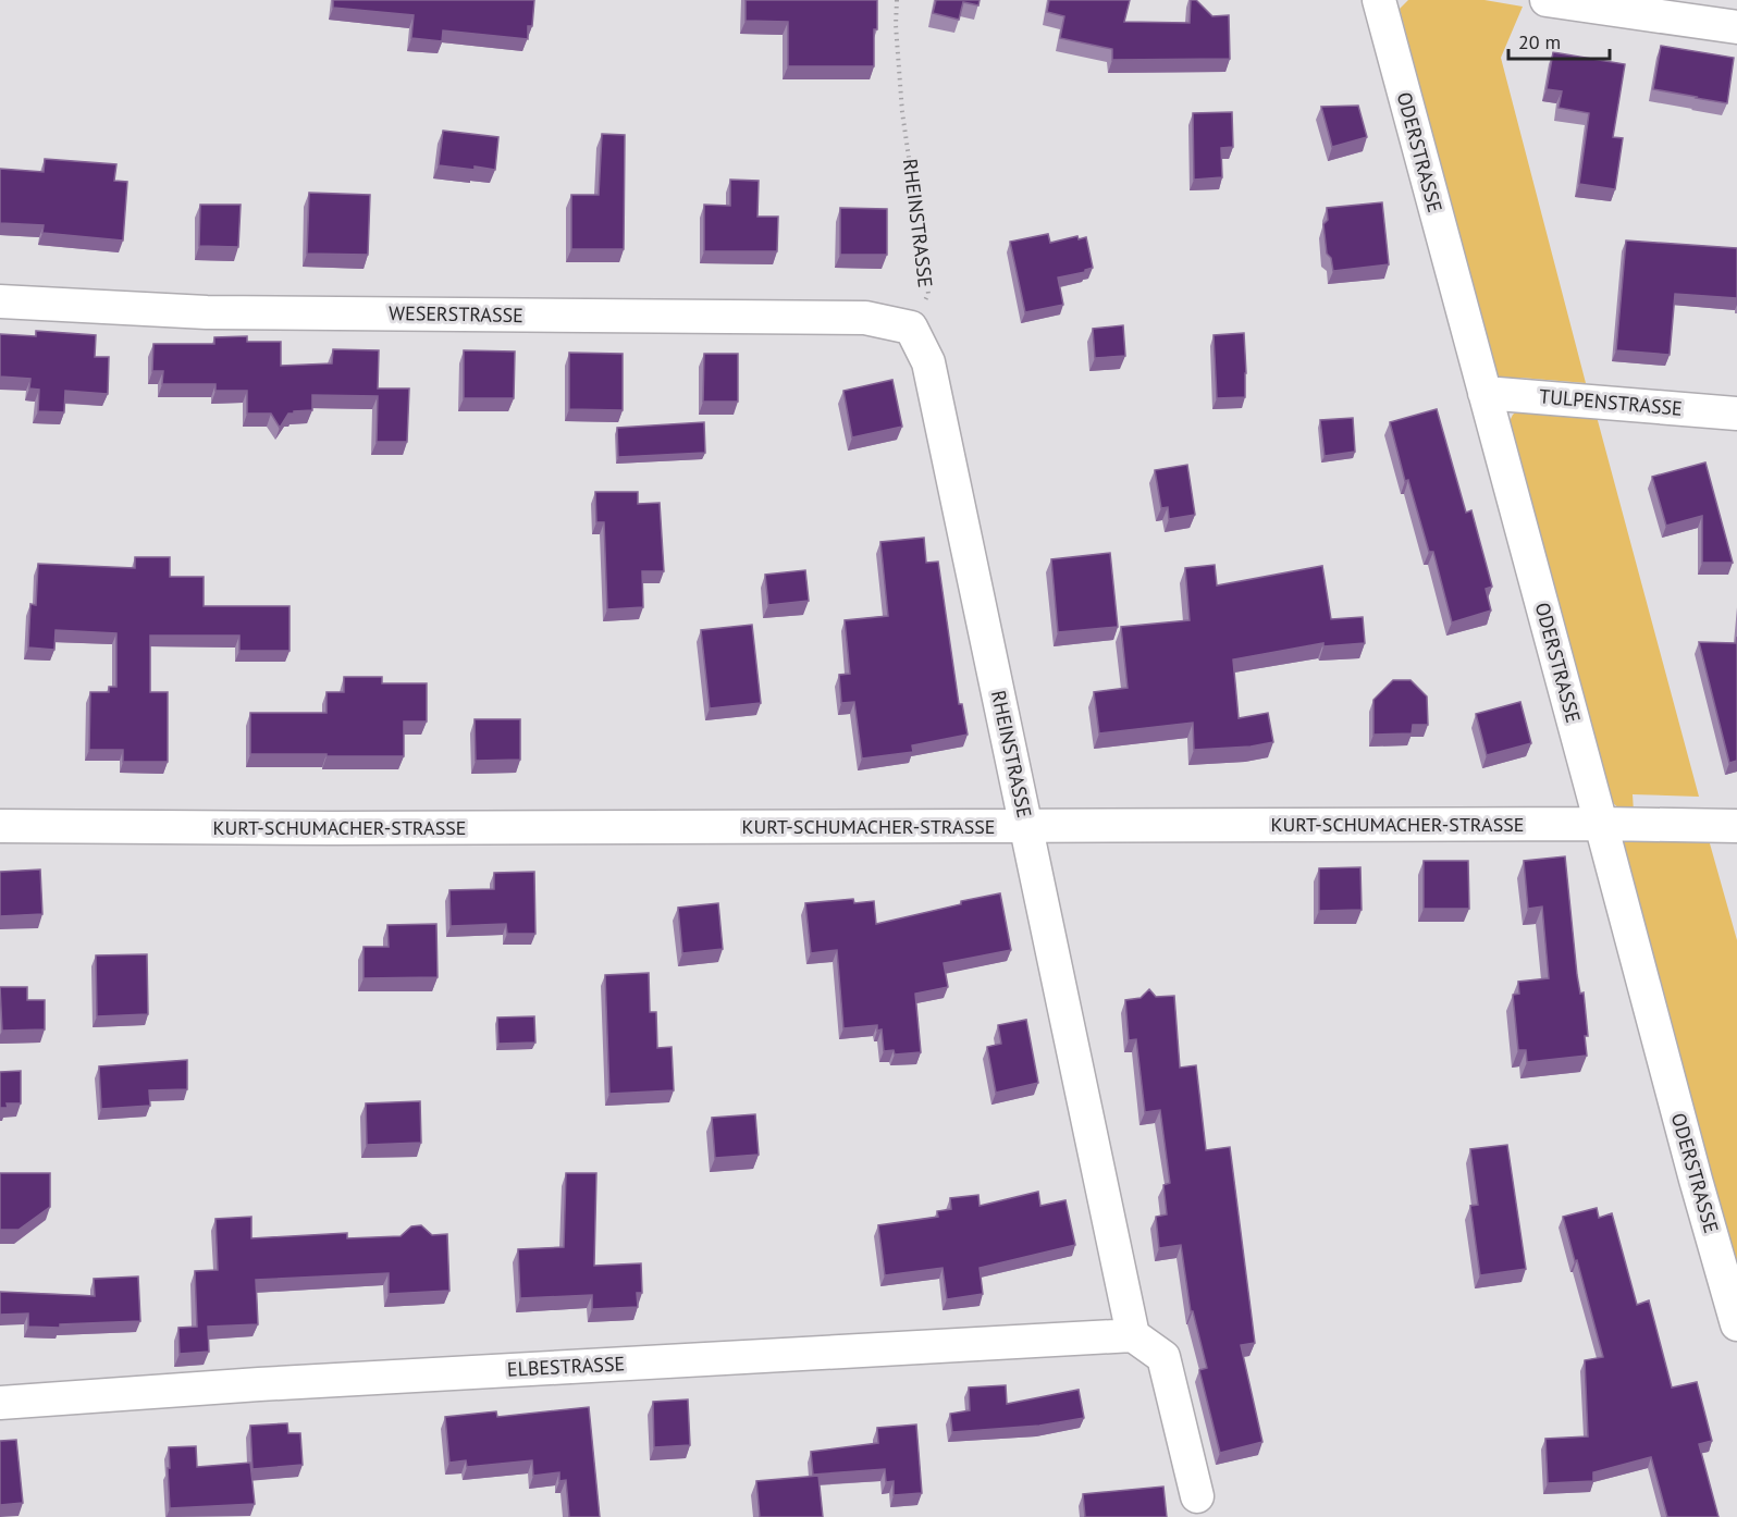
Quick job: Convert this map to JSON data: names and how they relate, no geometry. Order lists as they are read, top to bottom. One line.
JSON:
{"streets":{"street":["ODERSTRASSE","RHEINSTRASSE","WESERSTRASSE","TULPENSTRASSE","KURT-SCHUMACHER-STRASSE","ELBESTRASSE"]},"crossings":[["ODERSTRASSE","TULPENSTRASSE"],["ODERSTRASSE","KURT-SCHUMACHER-STRASSE"],["RHEINSTRASSE","WESERSTRASSE"],["RHEINSTRASSE","KURT-SCHUMACHER-STRASSE"],["RHEINSTRASSE","ELBESTRASSE"]],"scale_bar":"20 m"}
